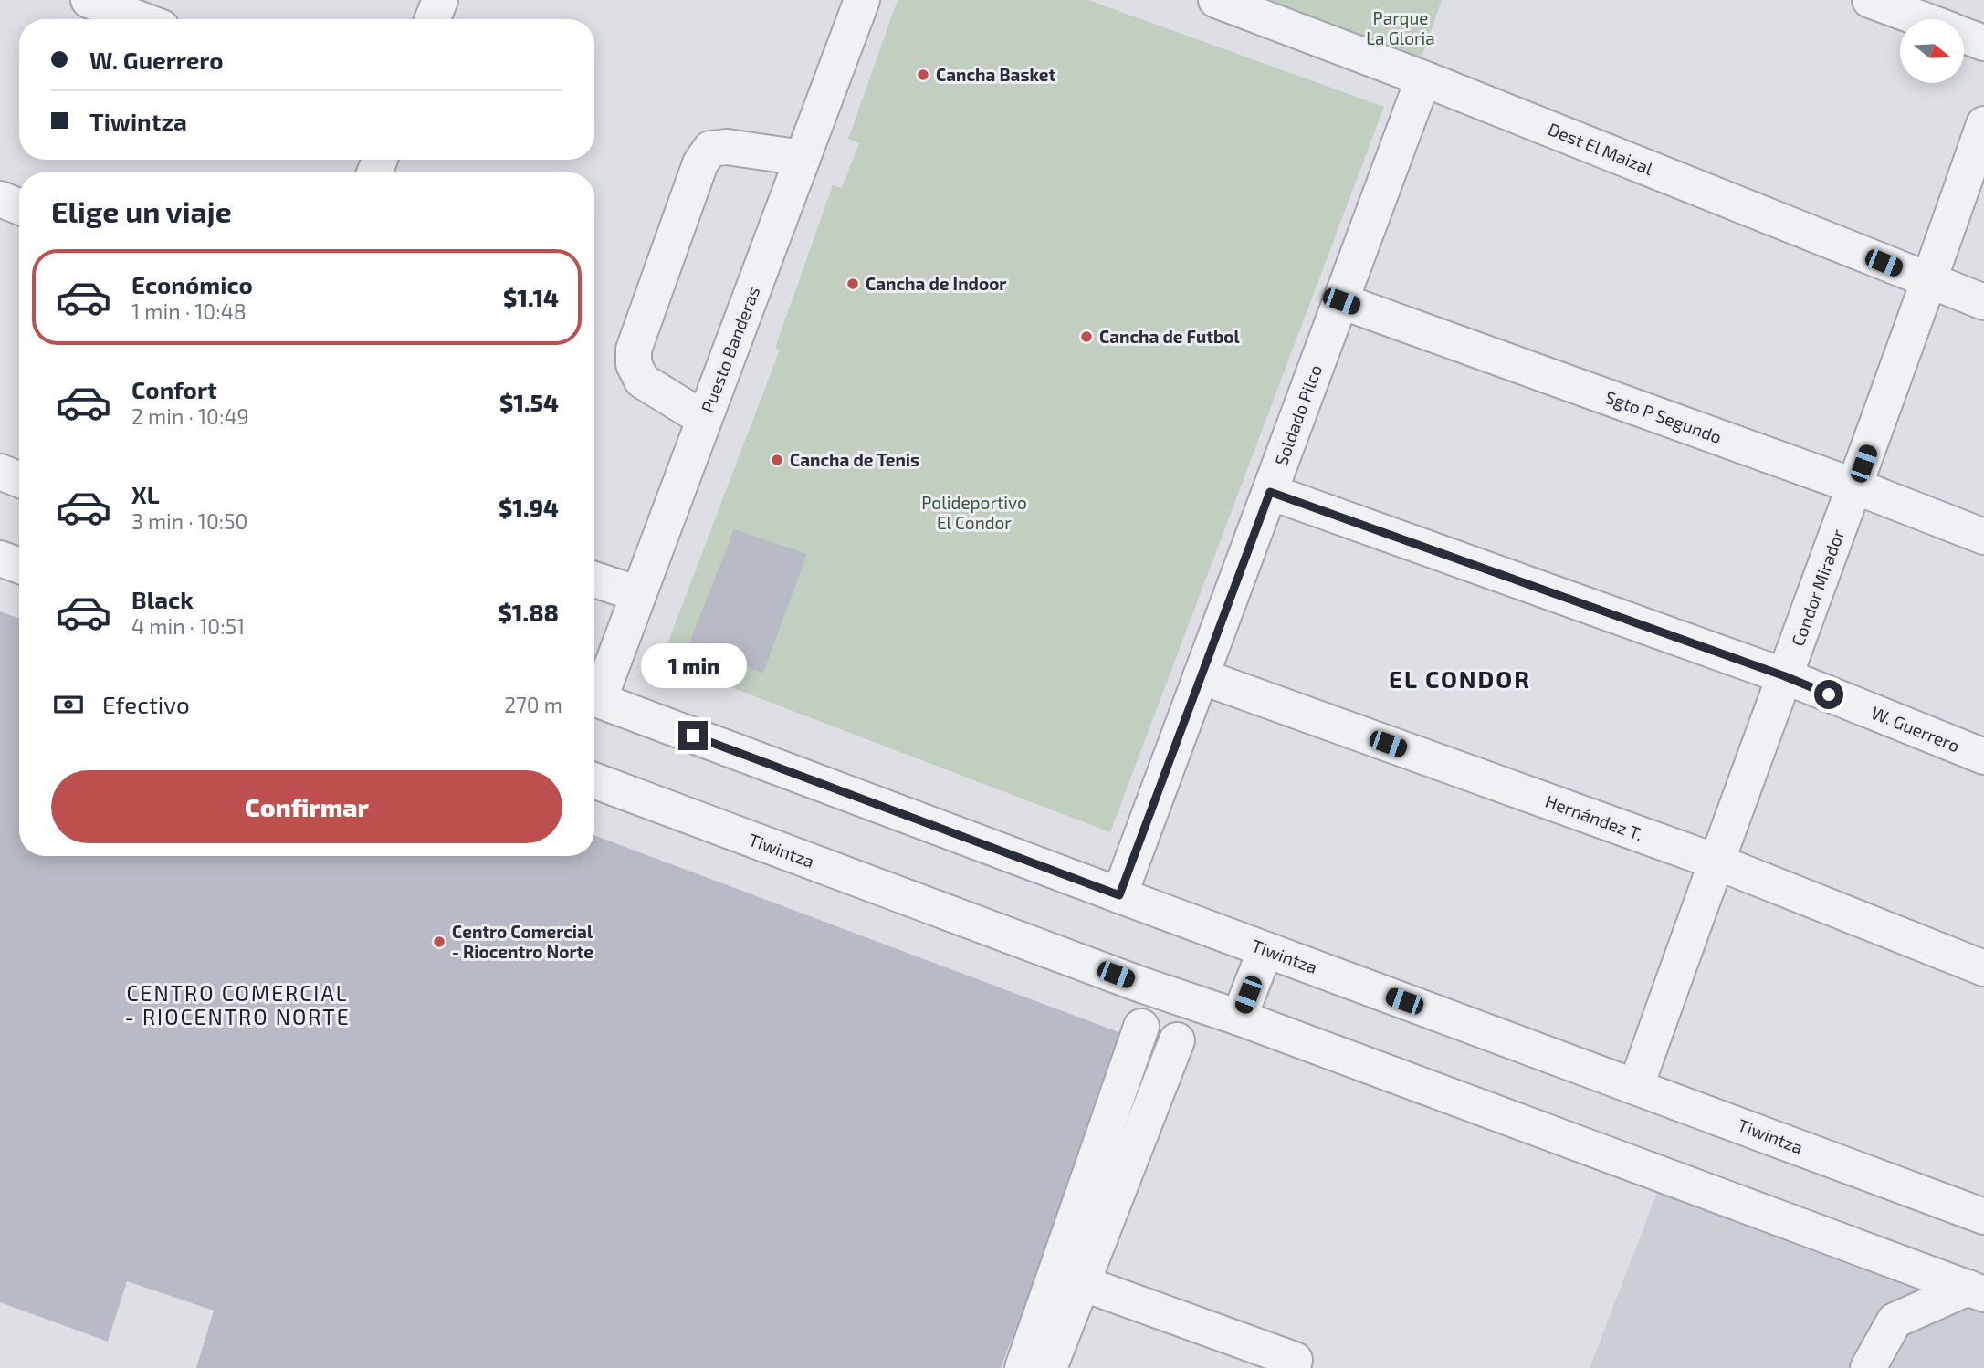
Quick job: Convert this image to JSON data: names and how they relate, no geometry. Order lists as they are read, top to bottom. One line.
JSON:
{"streets":{"street":["Dest El Maizal","Puesto Banderas","Soldado Pilco","Sgto P Segundo","Condor Mirador","W. Guerrero","Hernández T.","Tiwintza"]},"crossings":[["Dest El Maizal","Soldado Pilco"],["Dest El Maizal","Condor Mirador"],["Soldado Pilco","Sgto P Segundo"],["Soldado Pilco","W. Guerrero"],["Soldado Pilco","Hernández T."],["Soldado Pilco","Tiwintza"],["Sgto P Segundo","Condor Mirador"],["Condor Mirador","W. Guerrero"],["Condor Mirador","Hernández T."],["Condor Mirador","Tiwintza"]],"districts":["EL CONDOR","CENTRO COMERCIAL - RIOCENTRO NORTE"],"parks":["Parque La Gloria","Polideportivo El Condor"],"places":["Cancha Basket","Cancha de Indoor","Cancha de Futbol","Cancha de Tenis","Centro Comercial - Riocentro Norte"],"north":"right","page":{"banner":["W. Guerrero","Tiwintza"],"heading":"Elige un viaje","list":[{"name":"Económico","note":"1 min · 10:48","value":"$1.14"},{"name":"Confort","note":"2 min · 10:49","value":"$1.54"},{"name":"XL","note":"3 min · 10:50","value":"$1.94"},{"name":"Black","note":"4 min · 10:51","value":"$1.88"}],"bubble":"1 min","pay":["Efectivo","270 m"],"buttons":"Confirmar"}}
